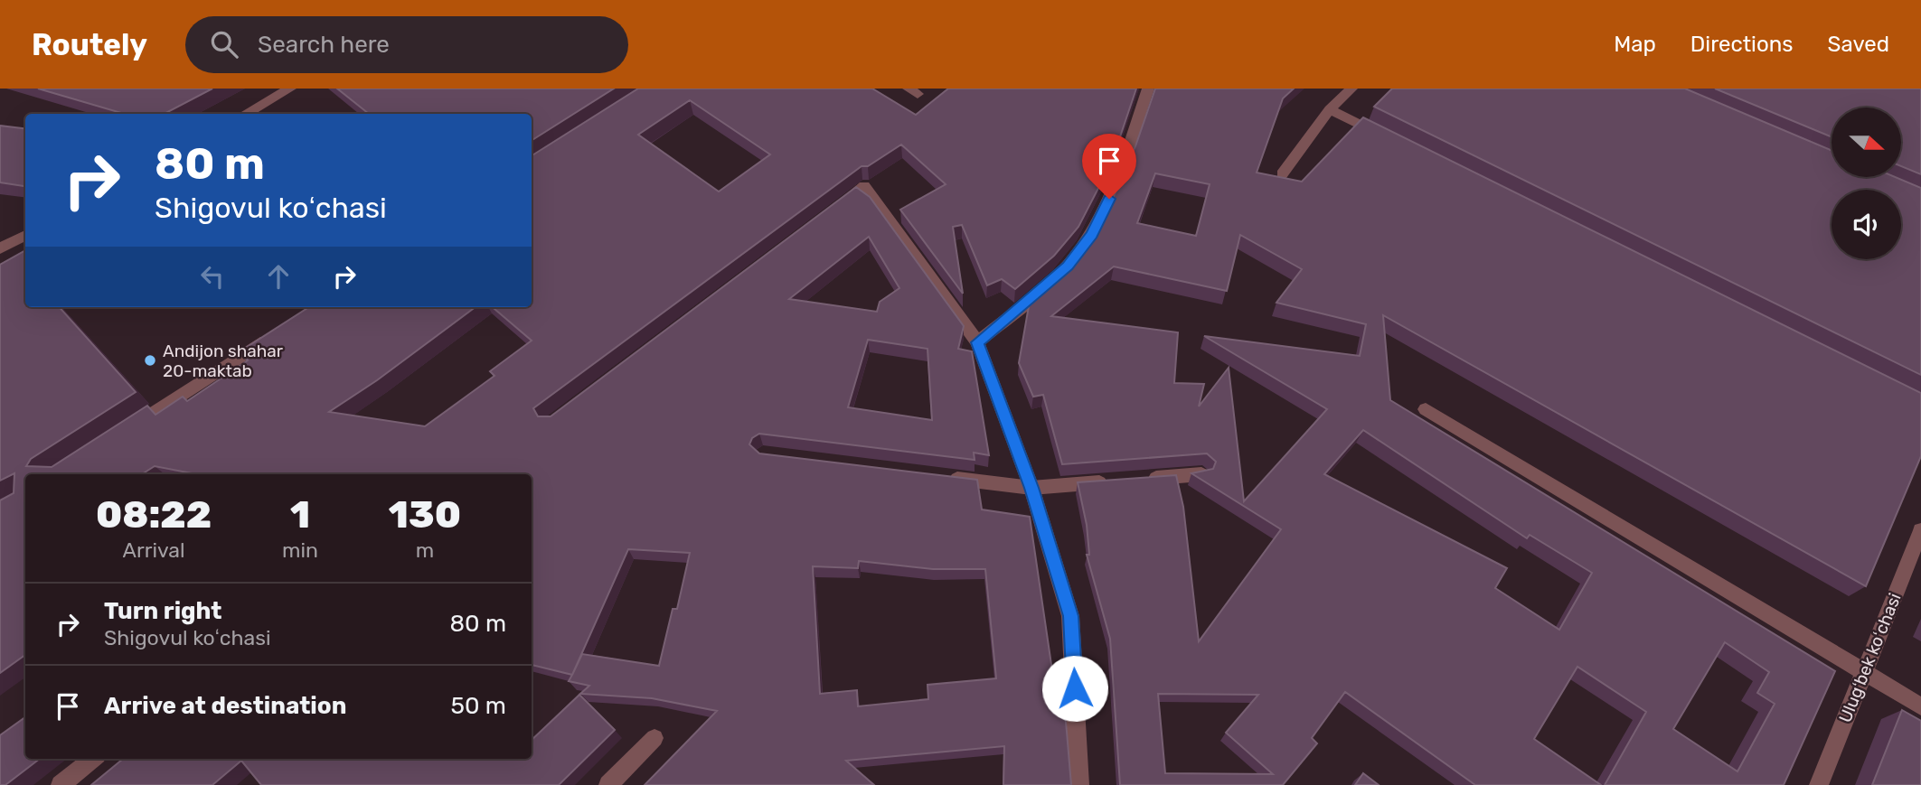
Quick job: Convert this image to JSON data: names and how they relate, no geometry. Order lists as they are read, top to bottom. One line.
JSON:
{"streets":{"street":["Ulugʻbek koʻchasi"]},"places":["Andijon shahar 20-maktab"],"north":"right","page":{"header":"Routely","search":"Search here","nav":["Map","Directions","Saved"],"turn":["80 m","Shigovul koʻchasi"],"eta":["08:22","Arrival","1","min","130","m"],"list":[{"name":"Turn right","note":"Shigovul koʻchasi","value":"80 m"},{"name":"Arrive at destination","value":"50 m"}]}}
